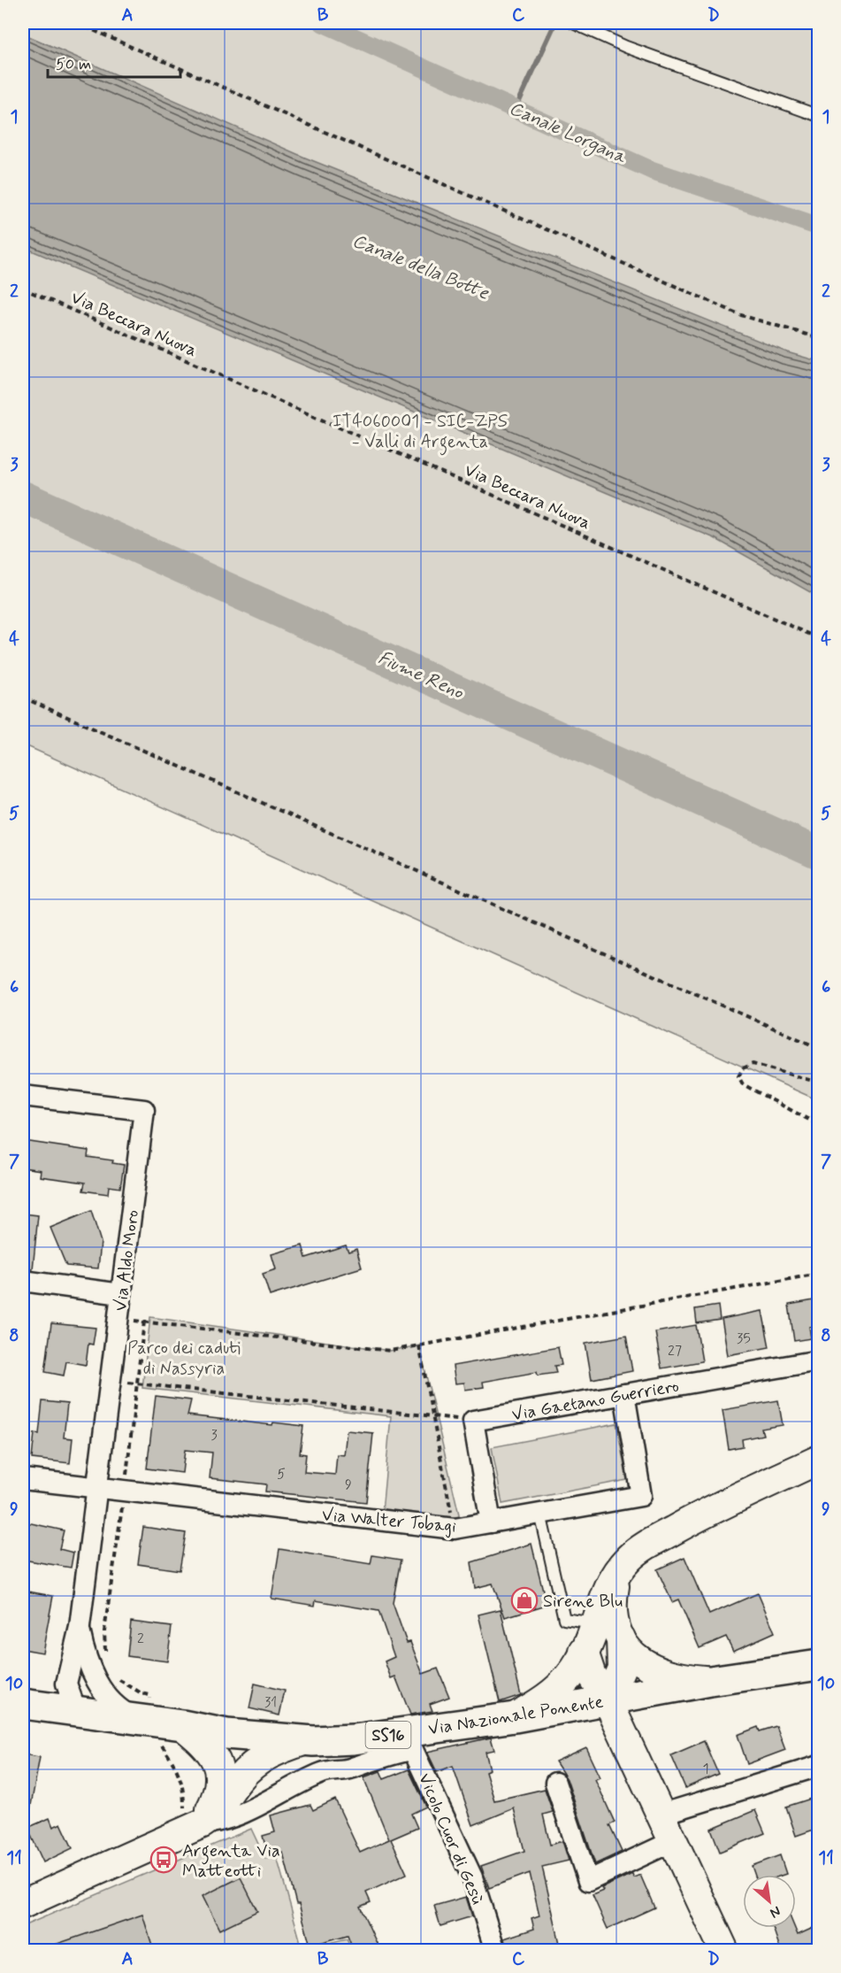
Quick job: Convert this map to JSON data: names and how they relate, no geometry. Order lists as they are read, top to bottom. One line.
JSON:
{"streets":{"main road":["Via Nazionale Ponente","SS16"],"street":["Via Aldo Moro","Via Gaetano Guerriero","Via Walter Tobagi","Vicolo Cuor di Gesù"],"path":["Via Beccara Nuova"]},"crossings":[["Via Aldo Moro","Via Walter Tobagi"],["Via Aldo Moro","Via Nazionale Ponente"],["Via Gaetano Guerriero","Via Walter Tobagi"]],"water":["Canale Lorgana","Canale della Botte","Fiume Reno"],"parks":["IT4060001 - SIC-ZPS - Valli di Argenta","Parco dei caduti di Nassyria"],"places":{"shop":["Sirene Blu"],"bus stop":["Argenta Via Matteotti"]},"house_numbers":["35","27","3","5","9","2","31","1"],"scale_bar":"50 m","north":"bottom right","grid":{"columns":["A","B","C","D"],"rows":["1","2","3","4","5","6","7","8","9","10","11"]}}
